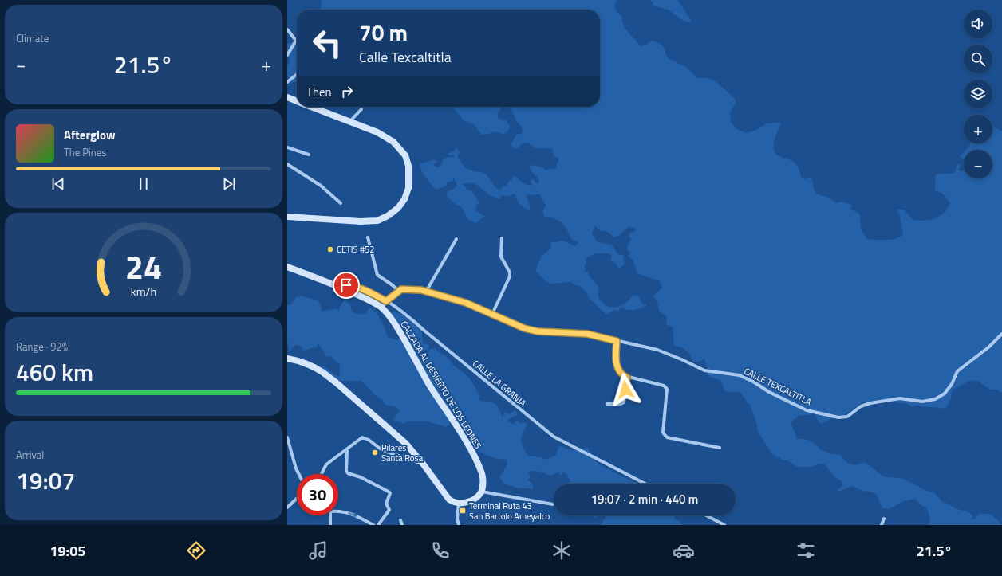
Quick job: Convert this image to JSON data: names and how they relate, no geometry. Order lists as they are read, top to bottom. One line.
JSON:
{"streets":{"street":["CALLE LA GRANJA","CALZADA AL DESIERTO DE LOS LEONES","CALLE TEXCALTITLA"]},"crossings":[["CALLE LA GRANJA","CALZADA AL DESIERTO DE LOS LEONES"]],"places":{"other":["CETIS #52","Pilares Santa Rosa"],"transit":["Terminal Ruta 43 San Bartolo Ameyalco"]},"page":{"tile":["Climate",["Range · 92%","460 km"],["Arrival","19:07"]],"map_buttons":["+","−"],"turn":["70 m","Calle Texcaltitla"],"heat":["−","21.5°","+"],"then":"Then","song":["Afterglow","The Pines"],"limit":"30","trip":"19:07 · 2 min · 440 m","tabs":["19:05","21.5°"],"gauge":["24","km/h"]}}
